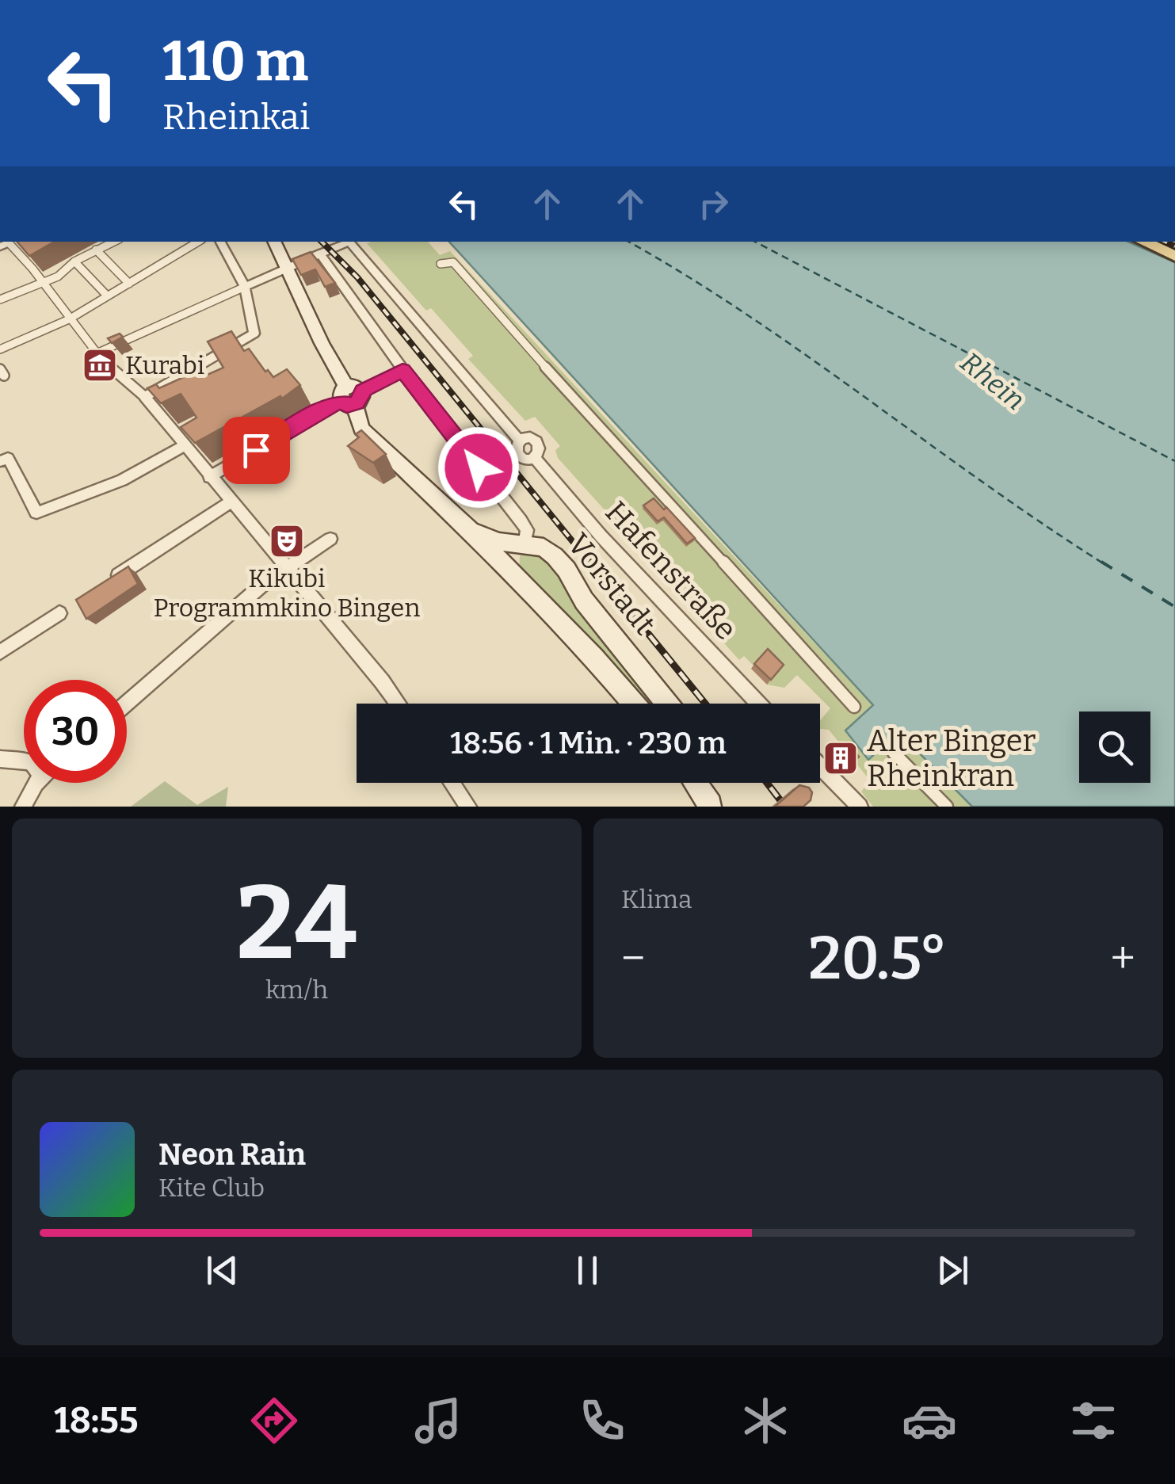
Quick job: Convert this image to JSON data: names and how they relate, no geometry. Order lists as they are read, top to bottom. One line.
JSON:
{"streets":{"main road":["Vorstadt"],"street":["Hafenstraße"]},"water":["Rhein"],"places":{"museum":["Kurabi"],"theatre":["Kikubi Programmkino Bingen"],"building":["Alter Binger Rheinkran"]},"page":{"turn":["110 m","Rheinkai"],"limit":"30","trip":"18:56 · 1 Min. · 230 m","tile":[["24","km/h"],"Klima"],"heat":["−","20.5°","+"],"song":["Neon Rain","Kite Club"],"tabs":"18:55"}}
